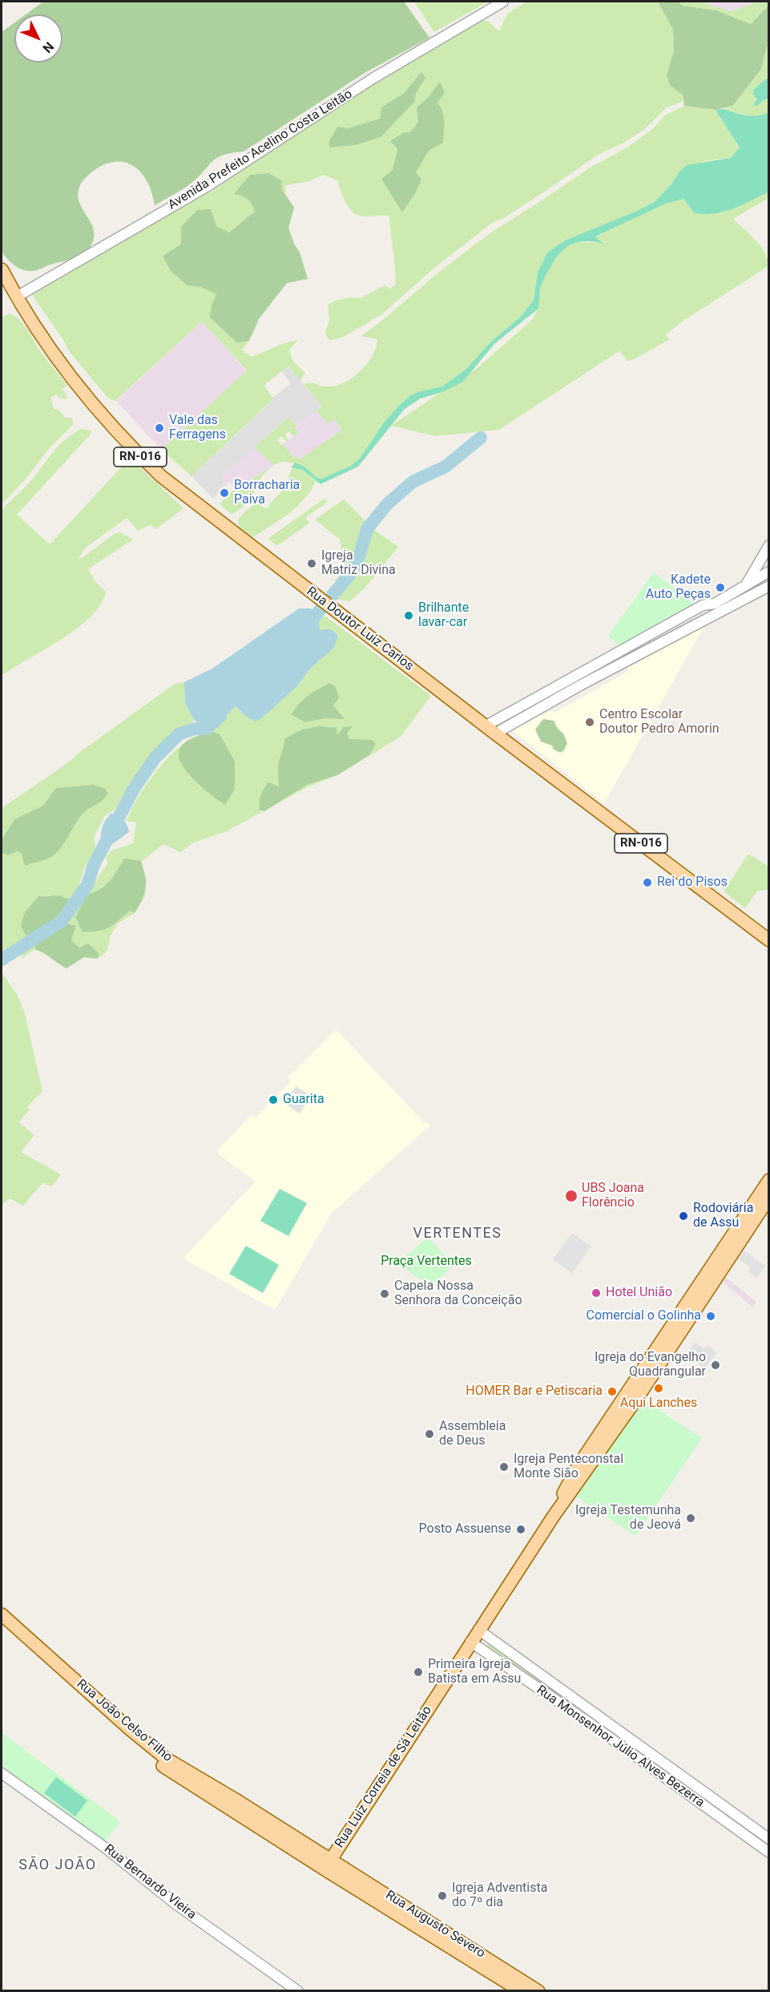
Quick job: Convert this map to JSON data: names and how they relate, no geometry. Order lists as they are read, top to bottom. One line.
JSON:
{"streets":{"main road":["RN-016","Rua Doutor Luiz Carlos","Rua João Celso Filho","Rua Luiz Correia de Sá Leitão","Rua Augusto Severo"],"street":["Avenida Prefeito Acelino Costa Leitão","Rua Monsenhor Júlio Alves Bezerra","Rua Bernardo Vieira"]},"crossings":[["Avenida Prefeito Acelino Costa Leitão","Rua Doutor Luiz Carlos"],["Rua João Celso Filho","Rua Luiz Correia de Sá Leitão"],["Rua João Celso Filho","Rua Augusto Severo"],["Rua Monsenhor Júlio Alves Bezerra","Rua Luiz Correia de Sá Leitão"],["Rua Luiz Correia de Sá Leitão","Rua Augusto Severo"]],"districts":["VERTENTES","SÃO JOÃO"],"parks":["Praça Vertentes"],"places":["Vale das Ferragens","Borracharia Paiva","Igreja Matriz Divina","Kadete Auto Peças","Brilhante lavar-car","Centro Escolar Doutor Pedro Amorin","Rei do Pisos","Guarita","UBS Joana Florêncio","Rodoviária de Assu","Hotel União","Capela Nossa Senhora da Conceição","Comercial o Golinha","Igreja do Evangelho Quadrangular","Aqui Lanches","HOMER Bar e Petiscaria","Assembleia de Deus","Igreja Penteconstal Monte Sião","Igreja Testemunha de Jeová","Posto Assuense","Primeira Igreja Batista em Assu","Igreja Adventista do 7º dia"],"north":"bottom right"}
